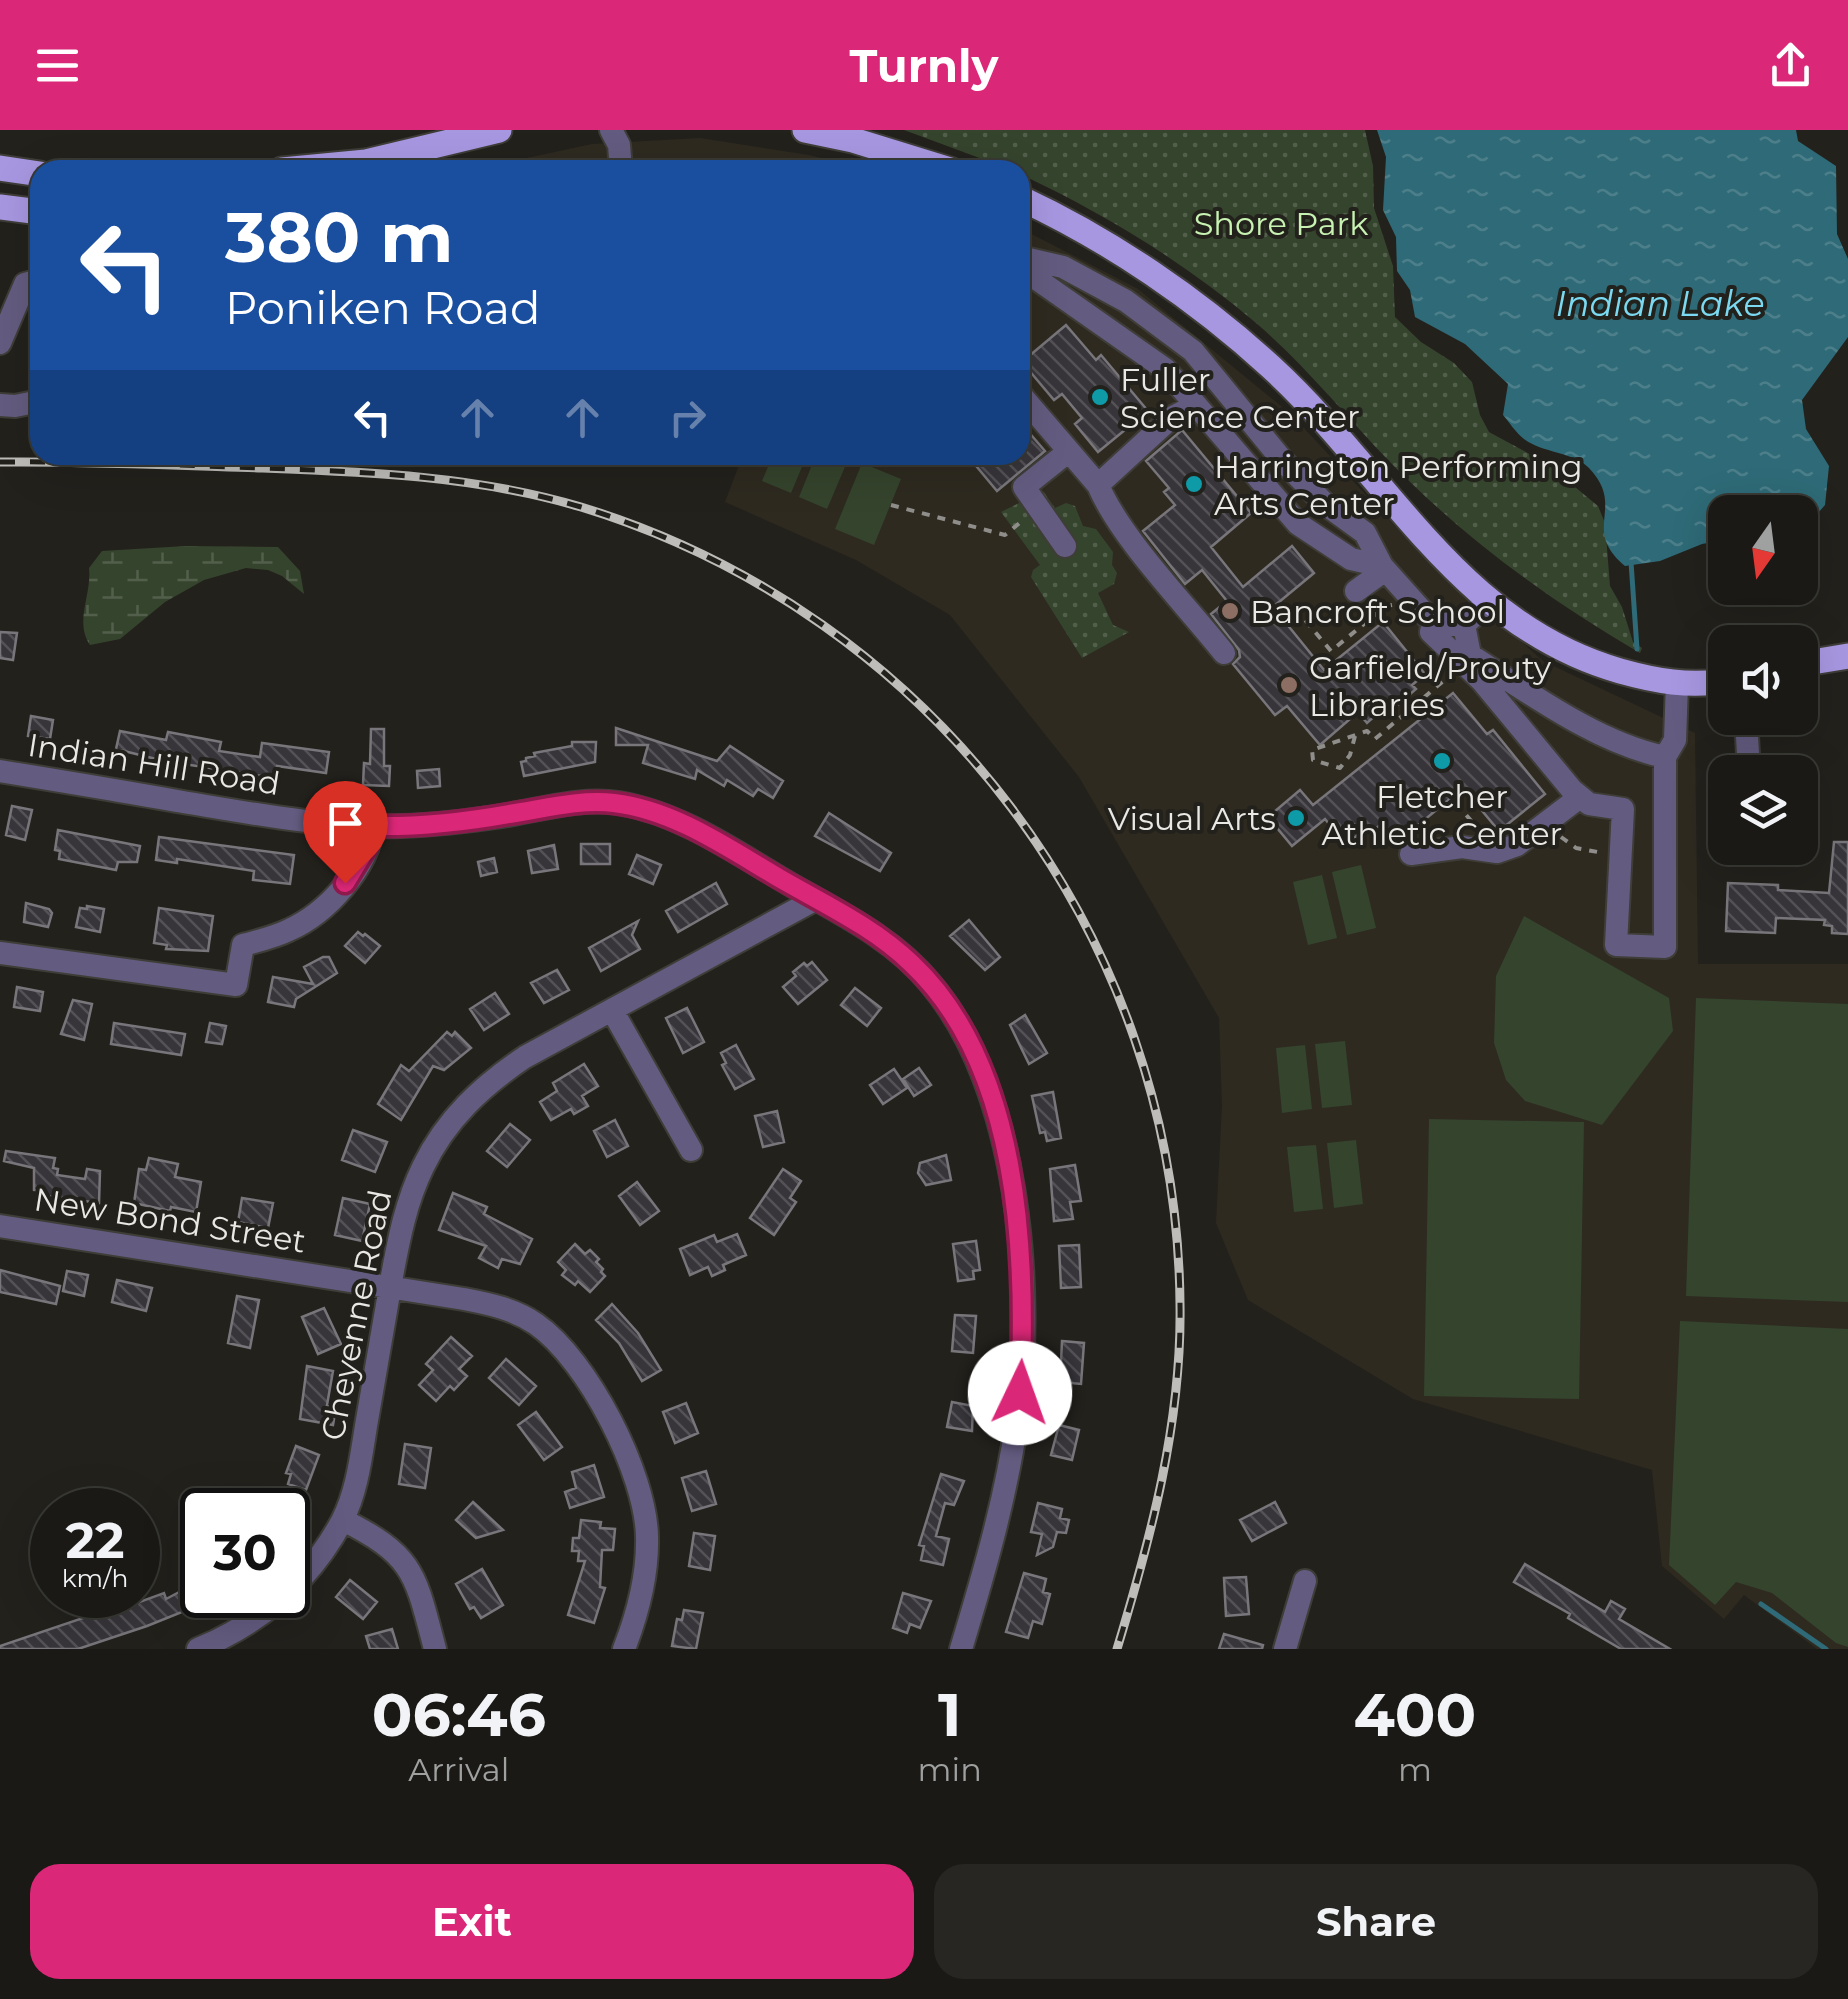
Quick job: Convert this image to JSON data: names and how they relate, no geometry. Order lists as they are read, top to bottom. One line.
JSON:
{"streets":{"street":["Indian Hill Road","New Bond Street","Cheyenne Road"]},"crossings":[["Indian Hill Road","Cheyenne Road"],["New Bond Street","Cheyenne Road"]],"water":["Indian Lake"],"parks":["Shore Park"],"places":["Fuller Science Center","Harrington Performing Arts Center","Bancroft School","Garfield/Prouty Libraries","Fletcher Athletic Center","Visual Arts"],"north":"bottom","page":{"header":"Turnly","turn":["380 m","Poniken Road"],"speed":"22 km/h","limit":"30","eta":["06:46","Arrival","1","min","400","m"],"buttons":["Exit","Share"]}}
